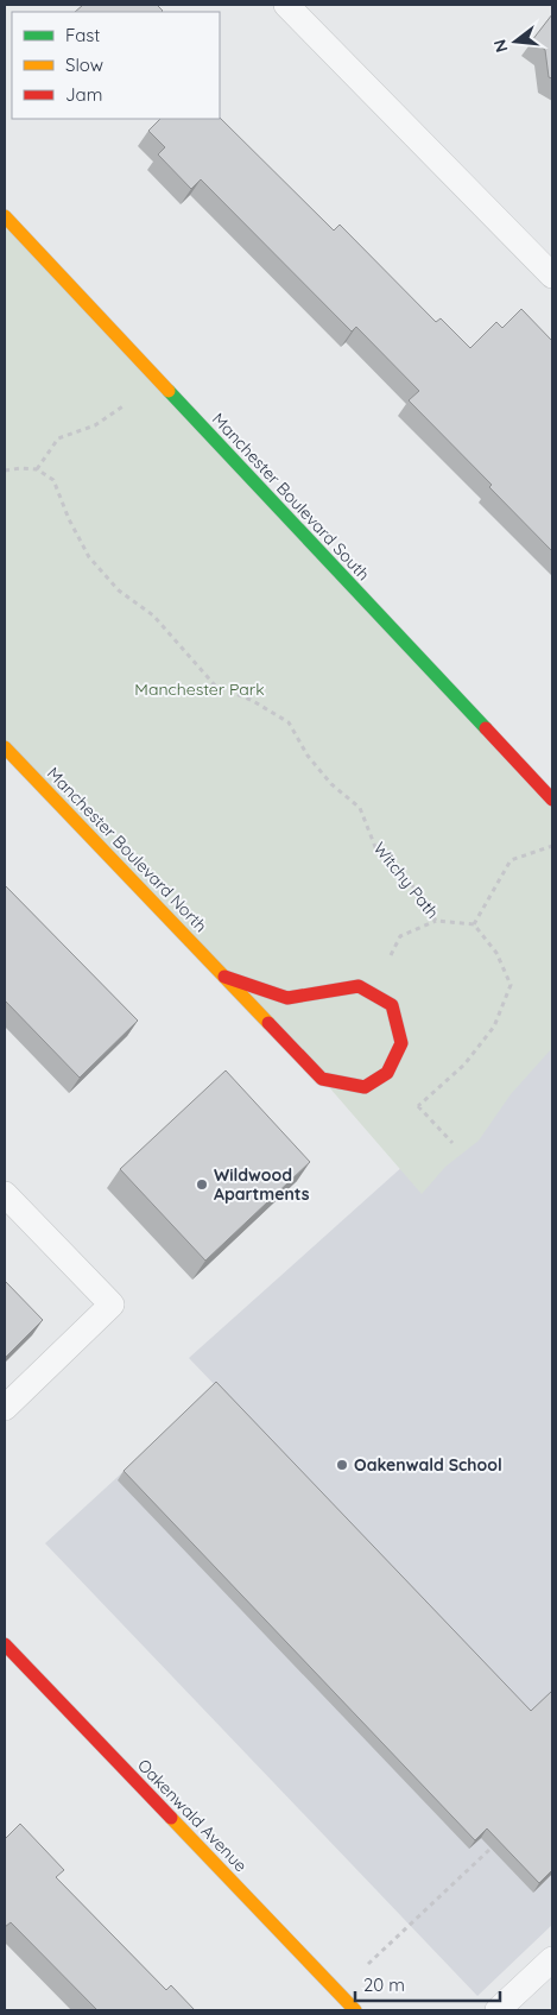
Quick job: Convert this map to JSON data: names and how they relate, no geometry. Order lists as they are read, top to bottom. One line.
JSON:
{"streets":{"street":["Manchester Boulevard South","Manchester Boulevard North","Oakenwald Avenue"],"path":["Witchy Path"]},"parks":["Manchester Park"],"places":["Wildwood Apartments","Oakenwald School"],"legend":["Fast","Slow","Jam"],"scale_bar":"20 m","north":"left"}
